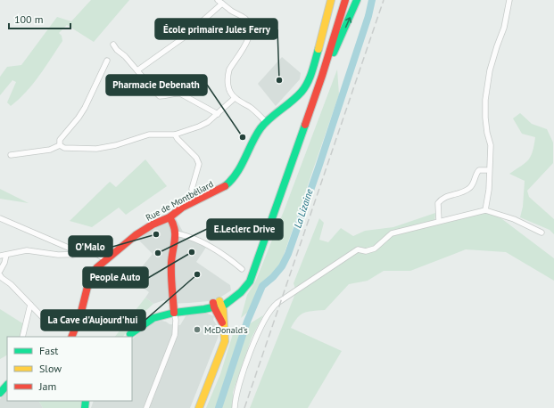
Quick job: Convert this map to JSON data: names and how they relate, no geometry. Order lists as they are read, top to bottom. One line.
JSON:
{"streets":{"main road":["Rue de Montbéliard"]},"water":["La Lizaine"],"places":["École primaire Jules Ferry","Pharmacie Debenath","O'Malo","People Auto","E.Leclerc Drive","La Cave d'Aujourd'hui","McDonald's"],"legend":["Fast","Slow","Jam"],"scale_bar":"100 m"}
